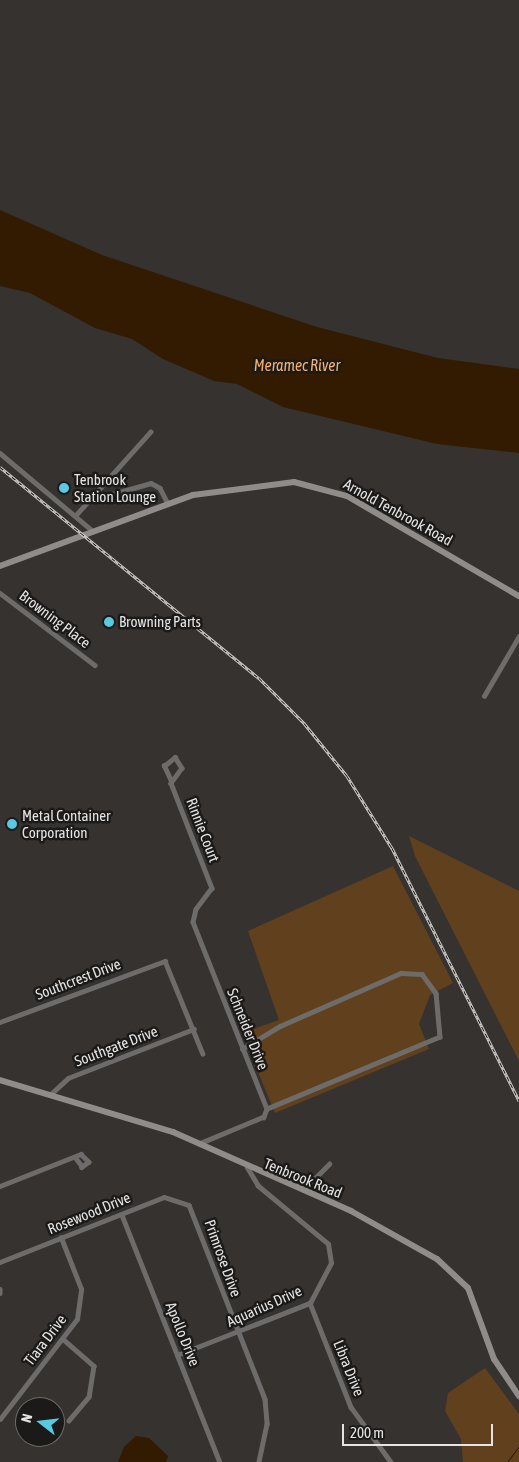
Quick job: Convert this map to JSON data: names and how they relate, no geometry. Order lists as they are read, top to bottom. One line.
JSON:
{"streets":{"street":["Arnold Tenbrook Road","Browning Place","Rinnie Court","Southcrest Drive","Schneider Drive","Southgate Drive","Tenbrook Road","Rosewood Drive","Primrose Drive","Aquarius Drive","Apollo Drive","Tiara Drive","Libra Drive"]},"crossings":[["Rinnie Court","Schneider Drive"],["Southcrest Drive","Southgate Drive"],["Southgate Drive","Tenbrook Road"],["Tenbrook Road","Aquarius Drive"],["Rosewood Drive","Primrose Drive"],["Rosewood Drive","Apollo Drive"],["Rosewood Drive","Tiara Drive"],["Primrose Drive","Aquarius Drive"],["Aquarius Drive","Apollo Drive"],["Aquarius Drive","Libra Drive"]],"water":["Meramec River"],"places":["Tenbrook Station Lounge","Browning Parts","Metal Container Corporation"],"scale_bar":"200 m","north":"left"}
